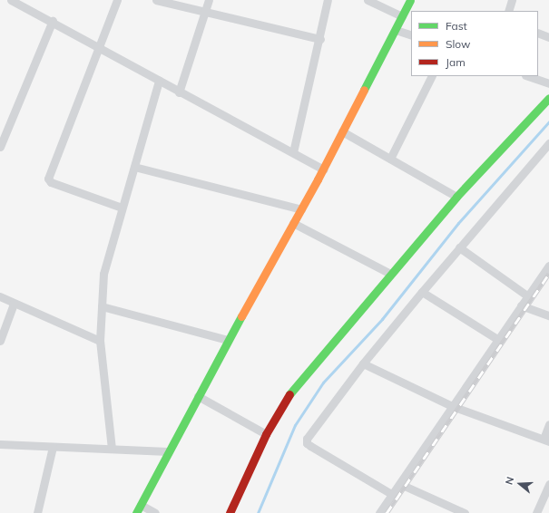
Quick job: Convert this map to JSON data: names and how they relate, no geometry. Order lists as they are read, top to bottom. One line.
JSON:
{"legend":["Fast","Slow","Jam"],"north":"left"}
